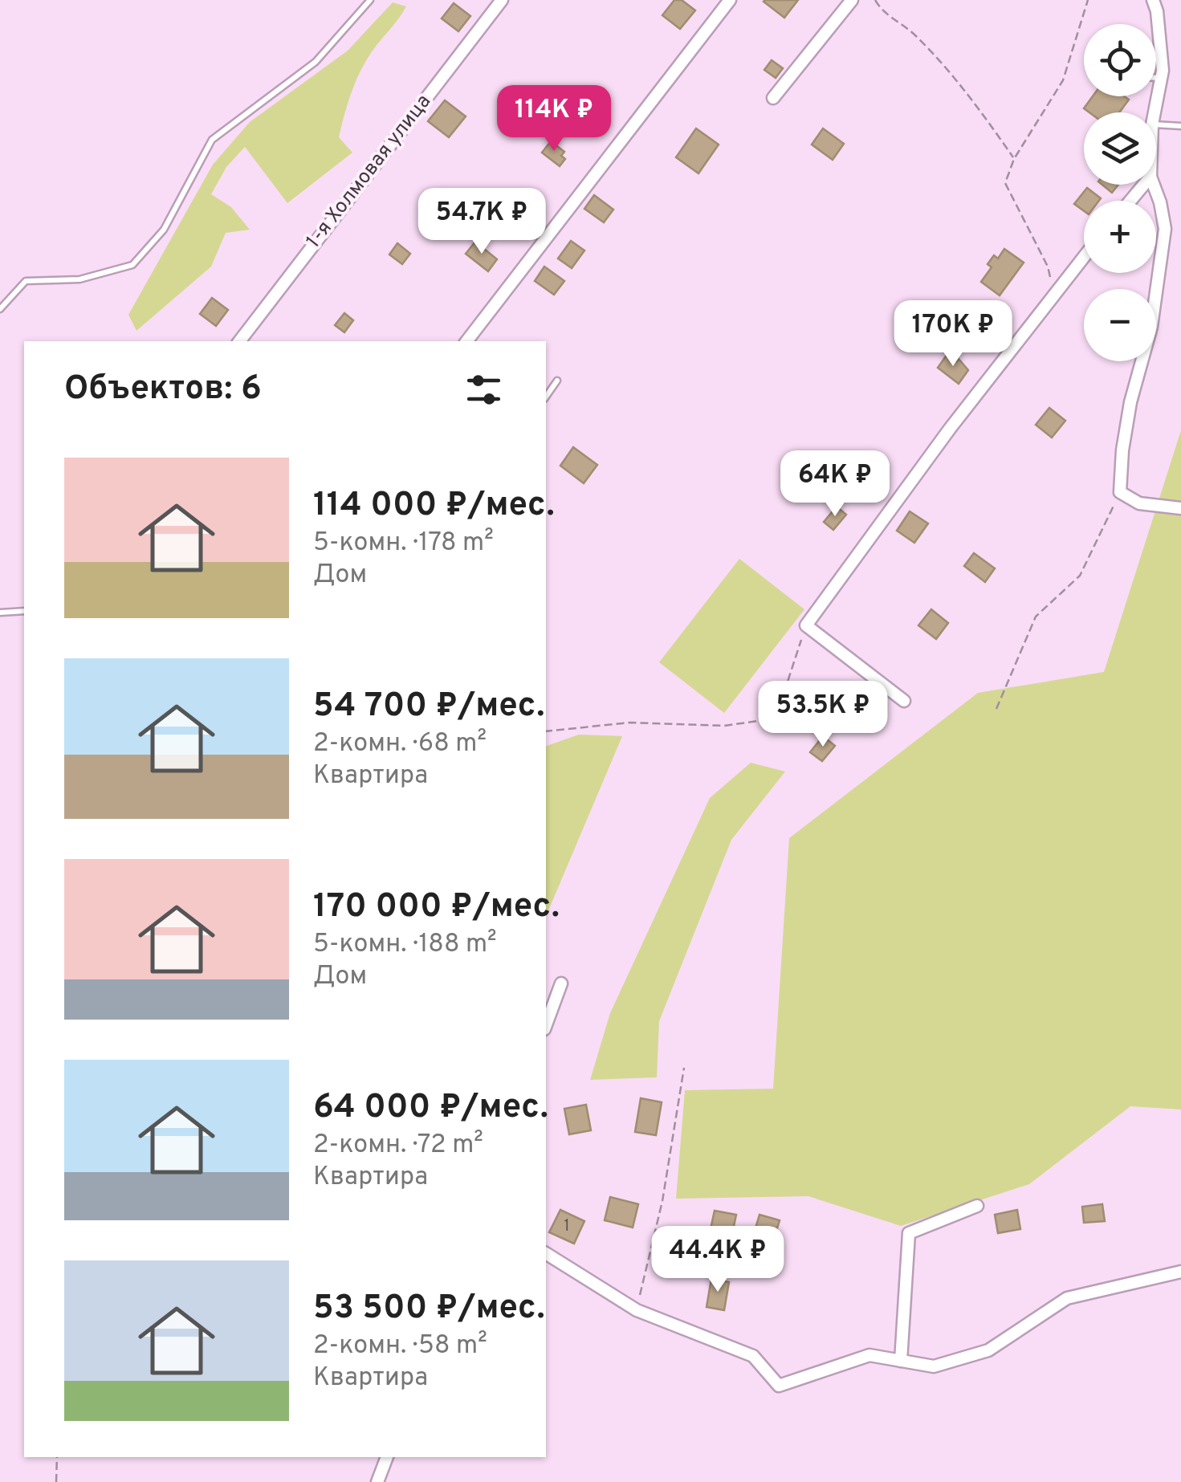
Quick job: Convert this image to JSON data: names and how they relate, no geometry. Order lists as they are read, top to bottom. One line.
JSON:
{"streets":{"street":["1-я Холмовая улица"]},"house_numbers":["1"],"page":{"map_buttons":["+","−"],"price":["114K ₽","54.7K ₽","170K ₽","64K ₽","53.5K ₽","44.4K ₽"],"heading":"Объектов: 6","list":[{"name":"114 000 ₽/мес.","note":"5-комн. · 178 m² · Дом"},{"name":"54 700 ₽/мес.","note":"2-комн. · 68 m² · Квартира"},{"name":"170 000 ₽/мес.","note":"5-комн. · 188 m² · Дом"},{"name":"64 000 ₽/мес.","note":"2-комн. · 72 m² · Квартира"},{"name":"53 500 ₽/мес.","note":"2-комн. · 58 m² · Квартира"}]}}
